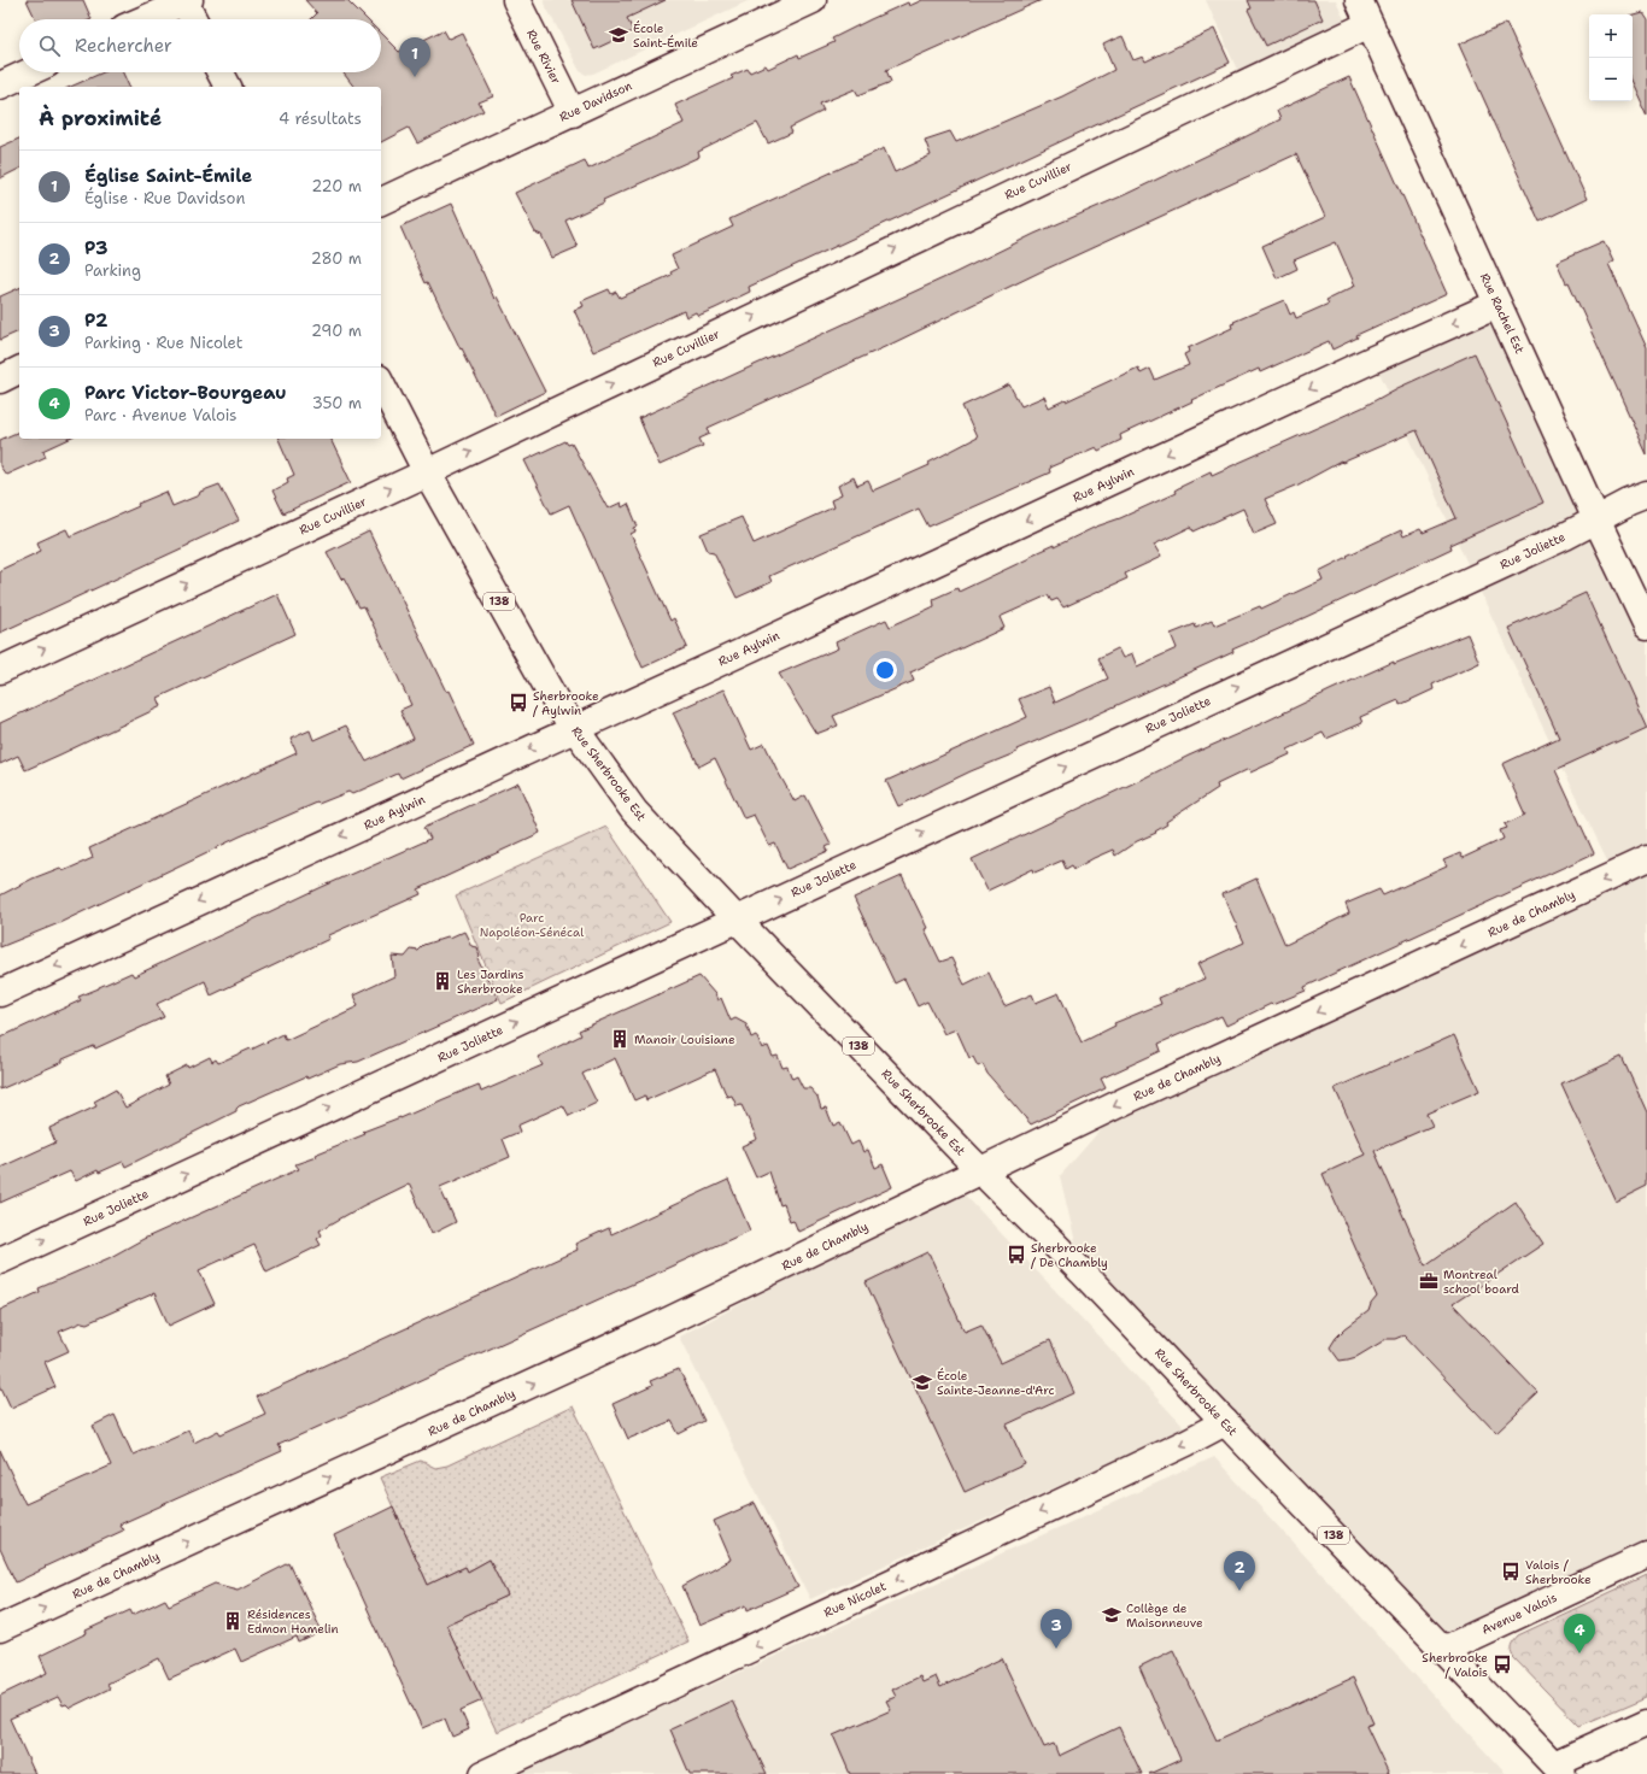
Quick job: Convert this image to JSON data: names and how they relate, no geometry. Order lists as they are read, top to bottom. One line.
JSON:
{"streets":{"street":["Rue Rivier","Rue Davidson","Rue Cuvillier","Rue Rachel Est","Rue Aylwin","Rue Joliette","138","Rue Sherbrooke Est","Rue de Chambly","Rue Nicolet","Avenue Valois"]},"crossings":[["Rue Rivier","Rue Davidson"],["Rue Cuvillier","Rue Rachel Est"],["Rue Cuvillier","Rue Sherbrooke Est"],["Rue Rachel Est","Rue Aylwin"],["Rue Rachel Est","Rue Joliette"],["Rue Aylwin","Rue Sherbrooke Est"],["Rue Joliette","Rue Sherbrooke Est"],["Rue Sherbrooke Est","Rue de Chambly"],["Rue Sherbrooke Est","Rue Nicolet"],["Rue Sherbrooke Est","Avenue Valois"]],"one_way":["Rue Cuvillier","Rue Aylwin","Rue Joliette","Rue Nicolet"],"parks":["Parc Napoléon-Sénécal"],"places":{"school or university":["École Saint-Émile","École Sainte-Jeanne-d'Arc","Collège de Maisonneuve"],"bus stop":["Sherbrooke / Aylwin","Sherbrooke / De Chambly","Valois / Sherbrooke","Sherbrooke / Valois"],"building":["Les Jardins Sherbrooke","Manoir Louisiane","Résidences Edmon Hamelin"],"office":["Montreal school board"]},"page":{"map_buttons":["+","−"],"search":"Rechercher","pins":["1","2","3","4"],"heading":["À proximité","4 résultats"],"list":[{"mark":"1","name":"Église Saint-Émile","note":"Église · Rue Davidson","value":"220 m"},{"mark":"2","name":"P3","note":"Parking","value":"280 m"},{"mark":"3","name":"P2","note":"Parking · Rue Nicolet","value":"290 m"},{"mark":"4","name":"Parc Victor-Bourgeau","note":"Parc · Avenue Valois","value":"350 m"}]}}
